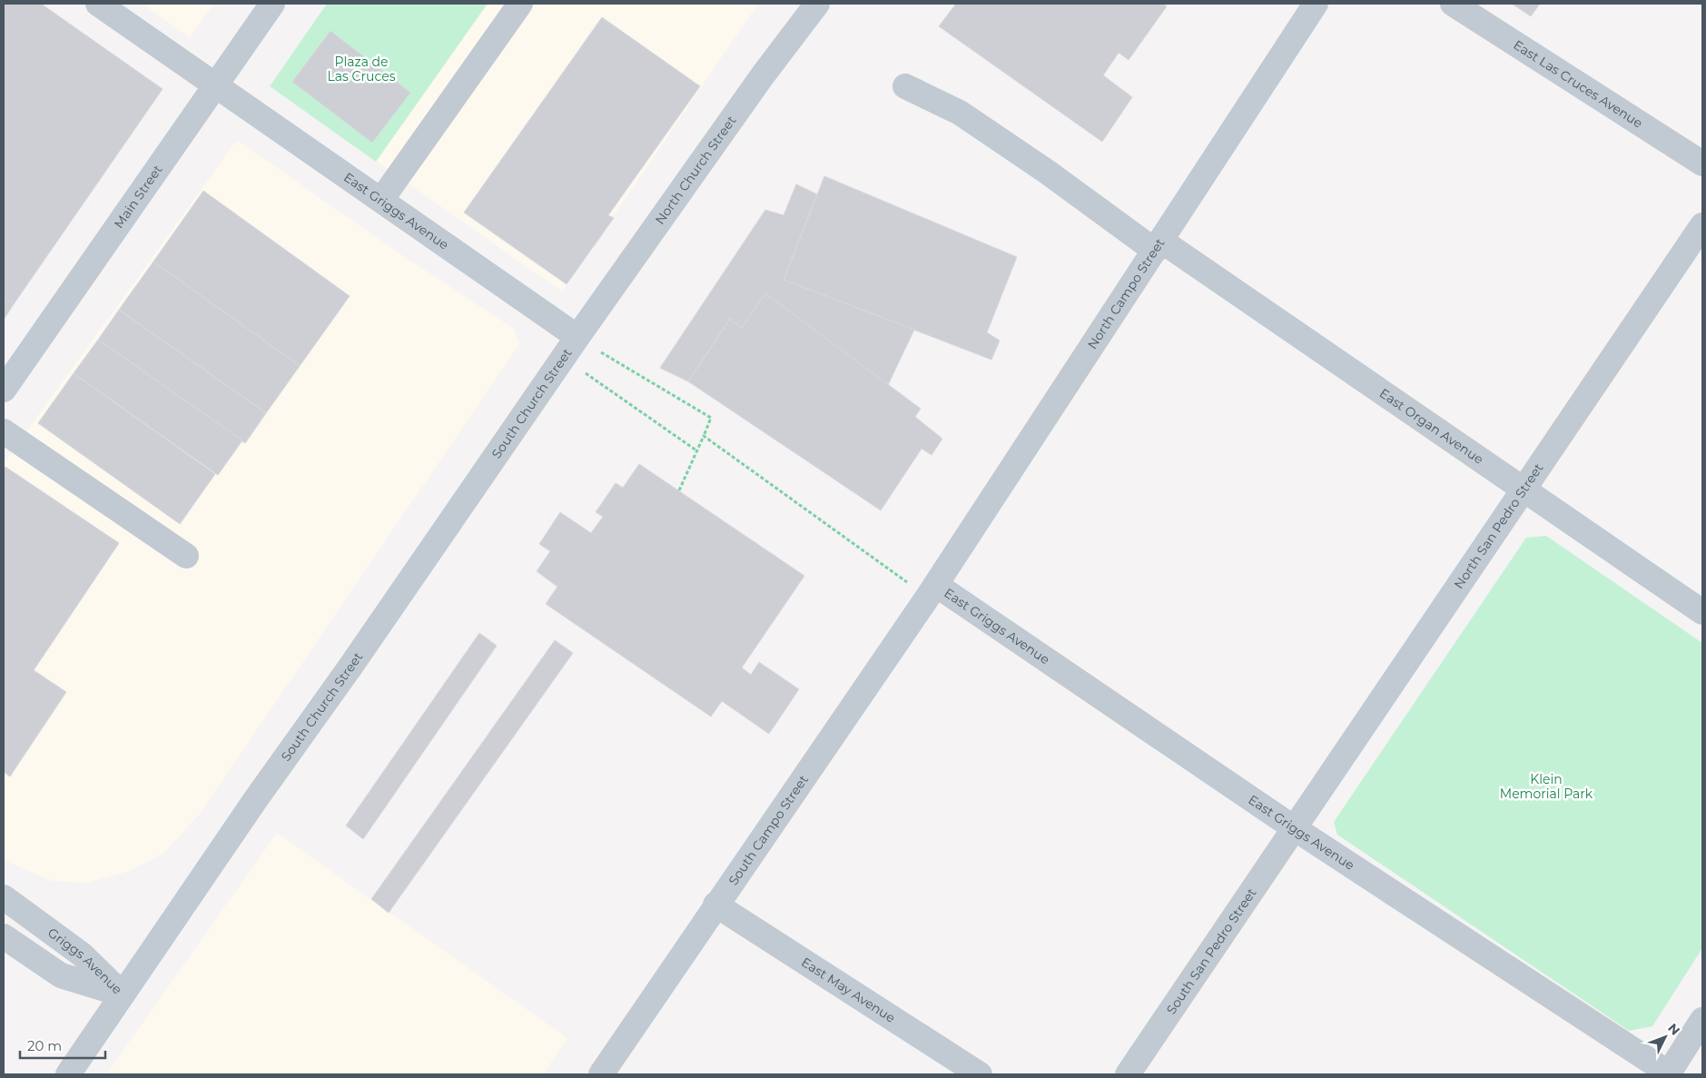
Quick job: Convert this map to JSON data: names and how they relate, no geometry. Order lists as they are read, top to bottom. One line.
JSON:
{"streets":{"street":["East Las Cruces Avenue","North Church Street","Main Street","East Griggs Avenue","North Campo Street","South Church Street","East Organ Avenue","North San Pedro Street","South Campo Street","South San Pedro Street","Griggs Avenue","East May Avenue"]},"crossings":[["North Church Street","East Griggs Avenue"],["North Church Street","South Church Street"],["Main Street","East Griggs Avenue"],["East Griggs Avenue","North Campo Street"],["East Griggs Avenue","South Church Street"],["East Griggs Avenue","North San Pedro Street"],["East Griggs Avenue","South Campo Street"],["East Griggs Avenue","South San Pedro Street"],["North Campo Street","East Organ Avenue"],["North Campo Street","South Campo Street"],["South Church Street","Griggs Avenue"],["East Organ Avenue","North San Pedro Street"],["North San Pedro Street","South San Pedro Street"],["South Campo Street","East May Avenue"]],"parks":["Plaza de Las Cruces","Klein Memorial Park"],"scale_bar":"20 m","north":"top right"}
